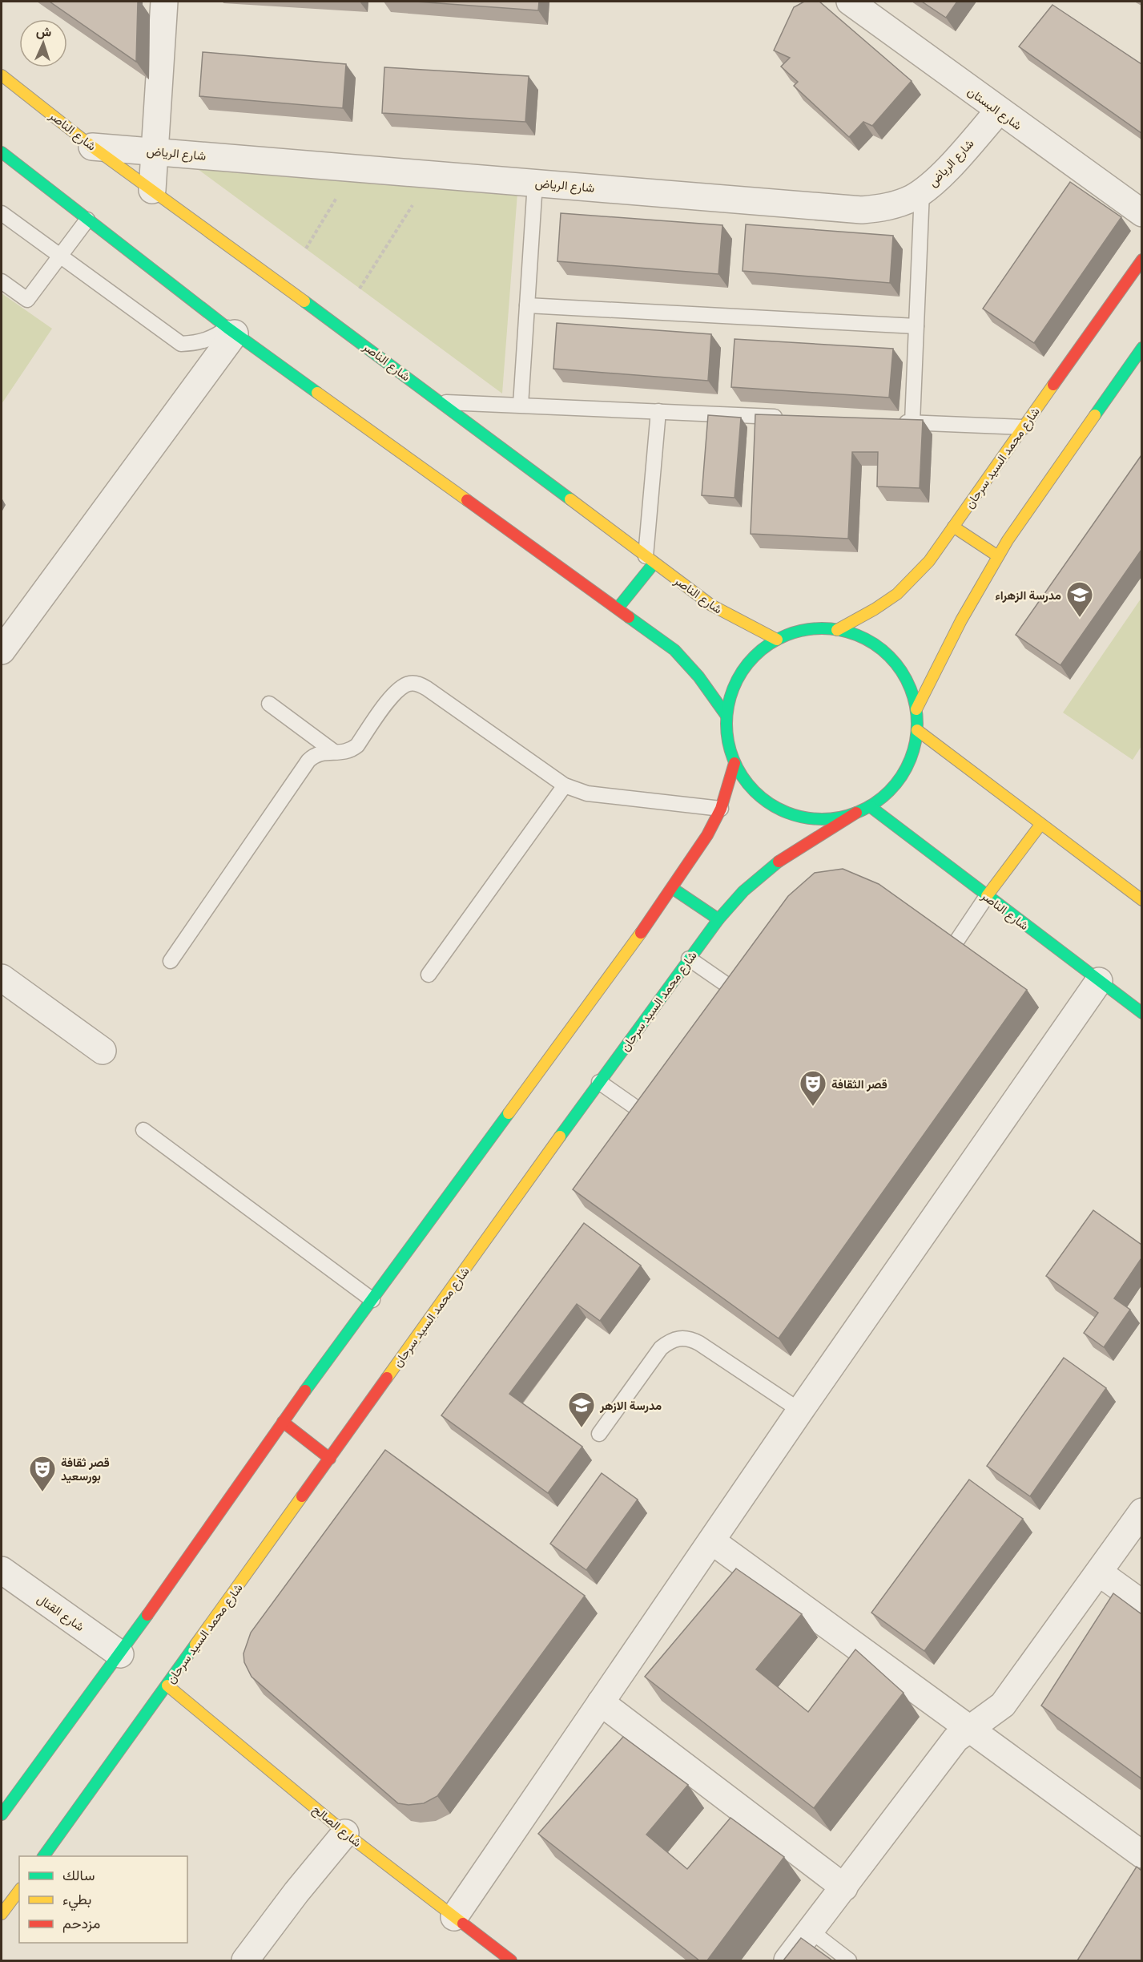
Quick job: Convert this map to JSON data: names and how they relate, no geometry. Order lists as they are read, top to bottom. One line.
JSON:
{"streets":{"street":["شارع البستان","شارع الناصر","شارع الرياض","شارع محمد السيد سرحان","شارع القنال","شارع الصالح"]},"crossings":[["شارع البستان","شارع الرياض"],["شارع الناصر","شارع الرياض"],["شارع محمد السيد سرحان","شارع الصالح"]],"places":{"school or university":["مدرسة الزهراء","مدرسة الازهر"],"theatre":["قصر الثقافة","قصر ثقافة بورسعيد"]},"legend":["سالك","بطيء","مزدحم"],"north":"top"}
